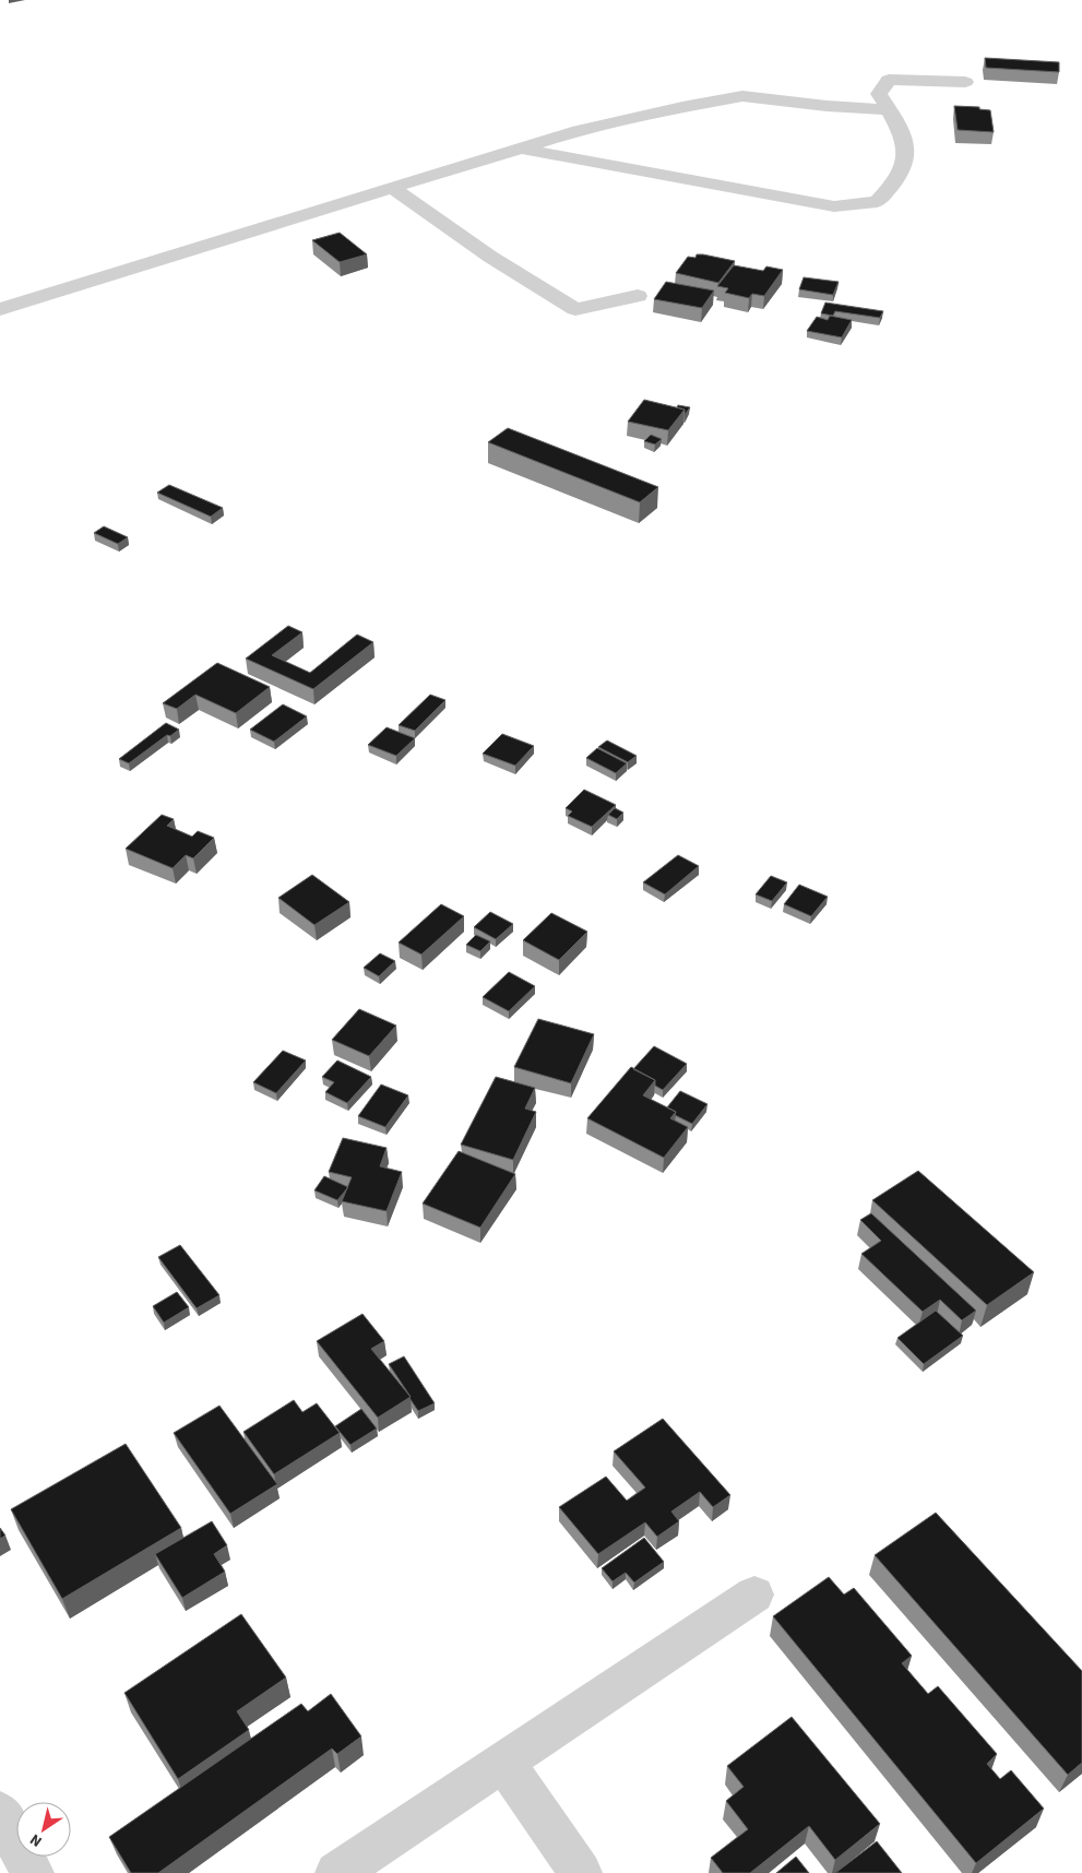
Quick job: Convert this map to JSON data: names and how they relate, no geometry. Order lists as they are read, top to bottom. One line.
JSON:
{"north":"bottom left"}
